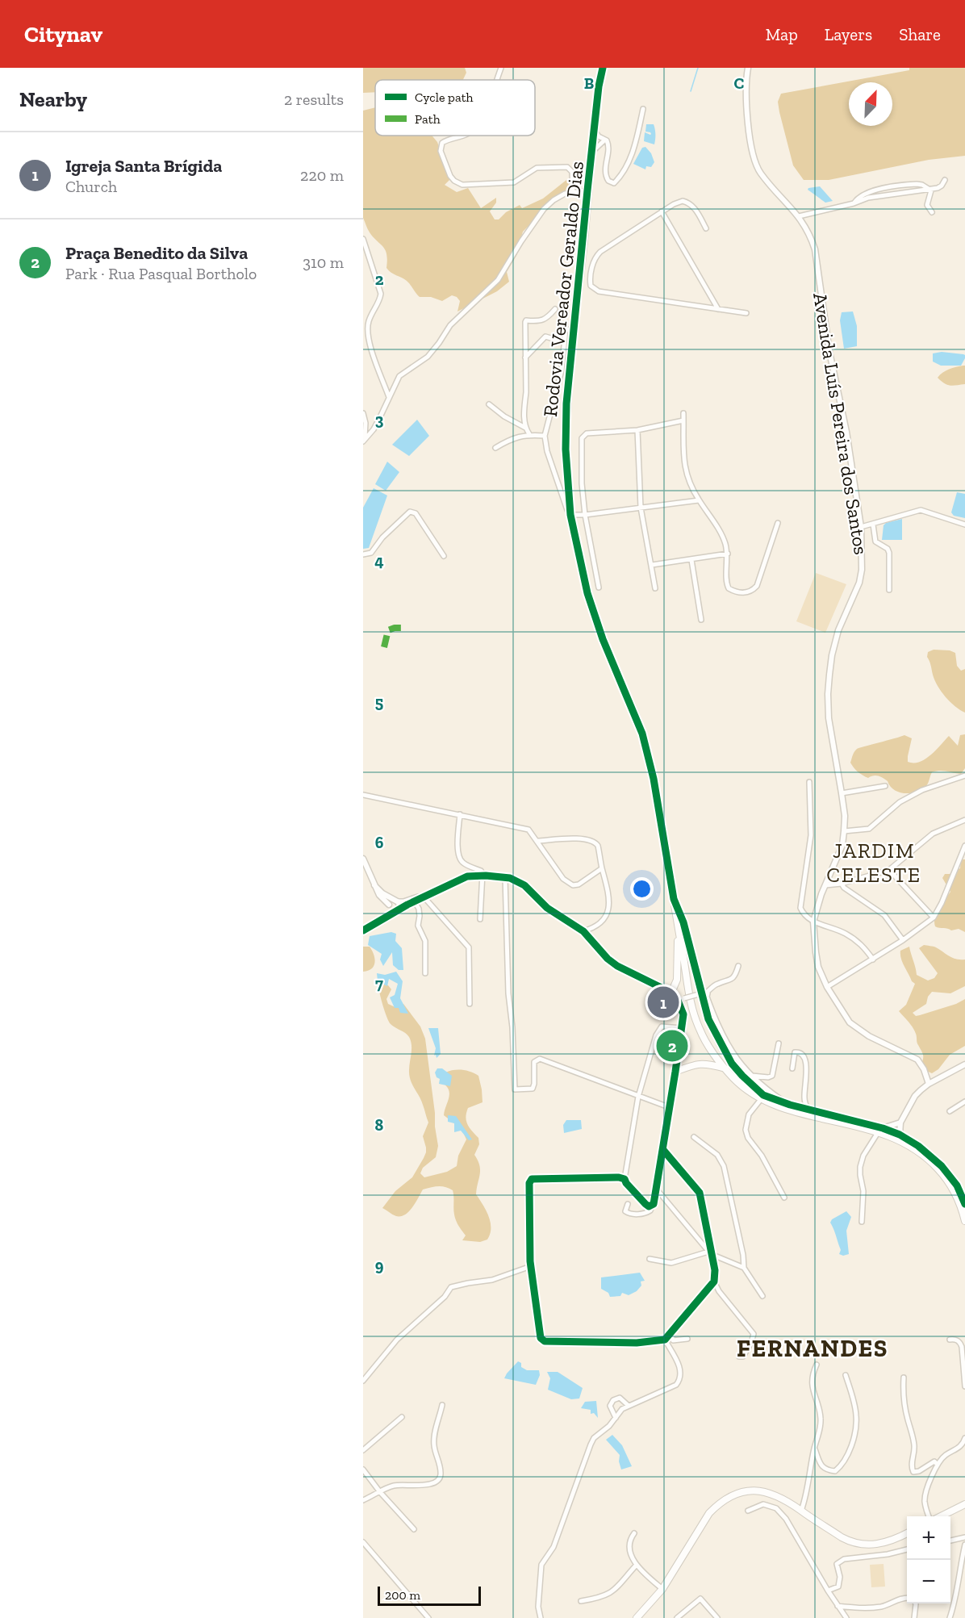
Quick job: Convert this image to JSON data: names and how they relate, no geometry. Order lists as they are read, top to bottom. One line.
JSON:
{"streets":{"main road":["Rodovia Vereador Geraldo Dias"],"street":["Avenida Luís Pereira dos Santos"]},"districts":["JARDIM CELESTE","FERNANDES"],"legend":["Cycle path","Path"],"scale_bar":"200 m","north":"top right","page":{"header":"Citynav","nav":["Map","Layers","Share"],"heading":["Nearby","2 results"],"list":[{"mark":"1","name":"Igreja Santa Brígida","note":"Church","value":"220 m"},{"mark":"2","name":"Praça Benedito da Silva","note":"Park · Rua Pasqual Bortholo","value":"310 m"}],"pins":["1","2"],"map_buttons":["+","−"],"scale":"200 m"},"grid":{"columns":["B","C"],"rows":["2","3","4","5","6","7","8","9"]}}
